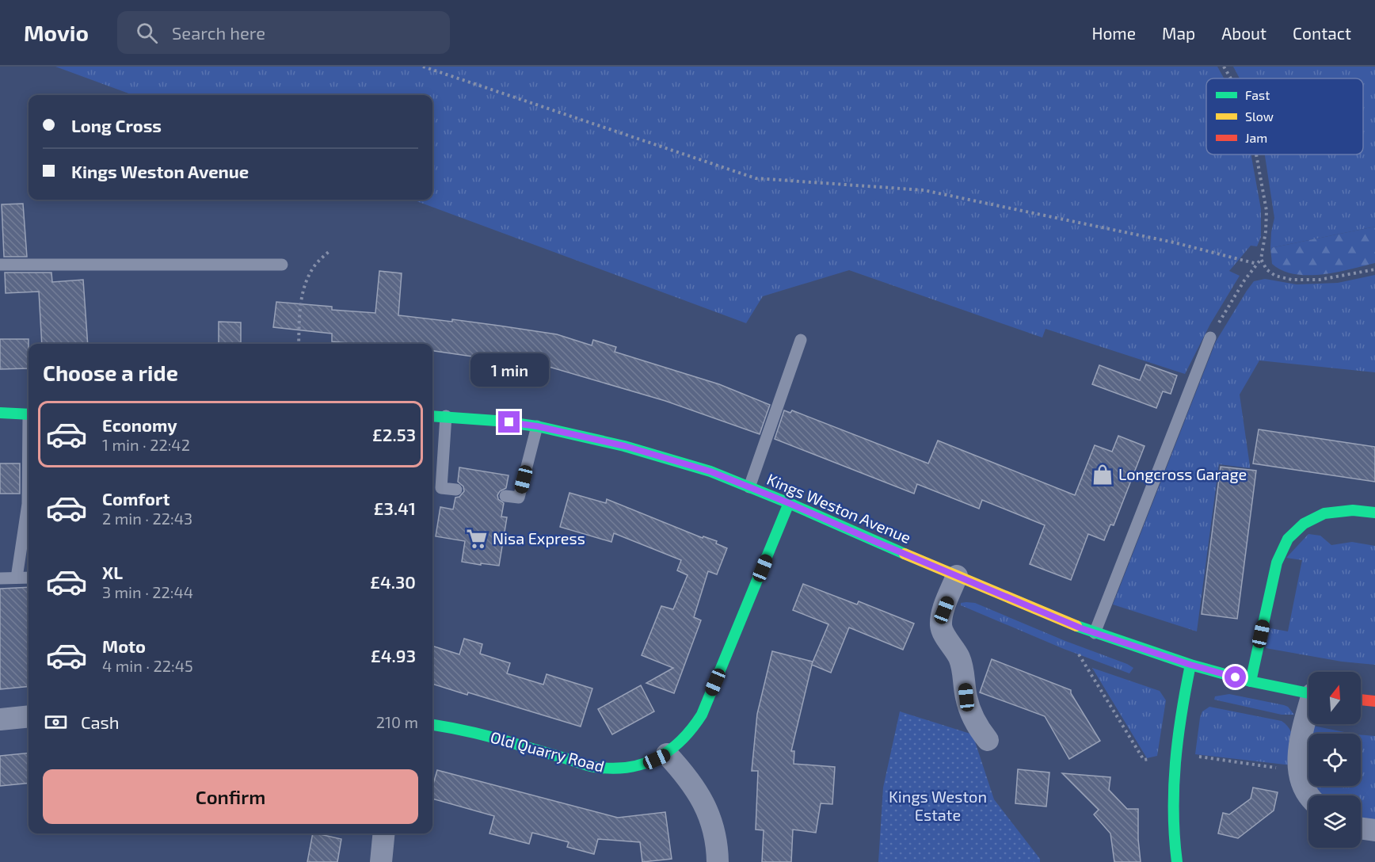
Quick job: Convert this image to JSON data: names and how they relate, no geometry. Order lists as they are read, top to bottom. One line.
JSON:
{"streets":{"street":["Kings Weston Avenue","Old Quarry Road"]},"crossings":[["Kings Weston Avenue","Old Quarry Road"]],"parks":["Kings Weston Estate"],"places":{"shop":["Longcross Garage"],"supermarket":["Nisa Express"]},"legend":["Fast","Slow","Jam"],"north":"top","page":{"header":"Movio","search":"Search here","nav":["Home","Map","About","Contact"],"banner":["Long Cross","Kings Weston Avenue"],"heading":"Choose a ride","bubble":"1 min","list":[{"name":"Economy","note":"1 min · 22:42","value":"£2.53"},{"name":"Comfort","note":"2 min · 22:43","value":"£3.41"},{"name":"XL","note":"3 min · 22:44","value":"£4.30"},{"name":"Moto","note":"4 min · 22:45","value":"£4.93"}],"pay":["Cash","210 m"],"buttons":"Confirm"}}
